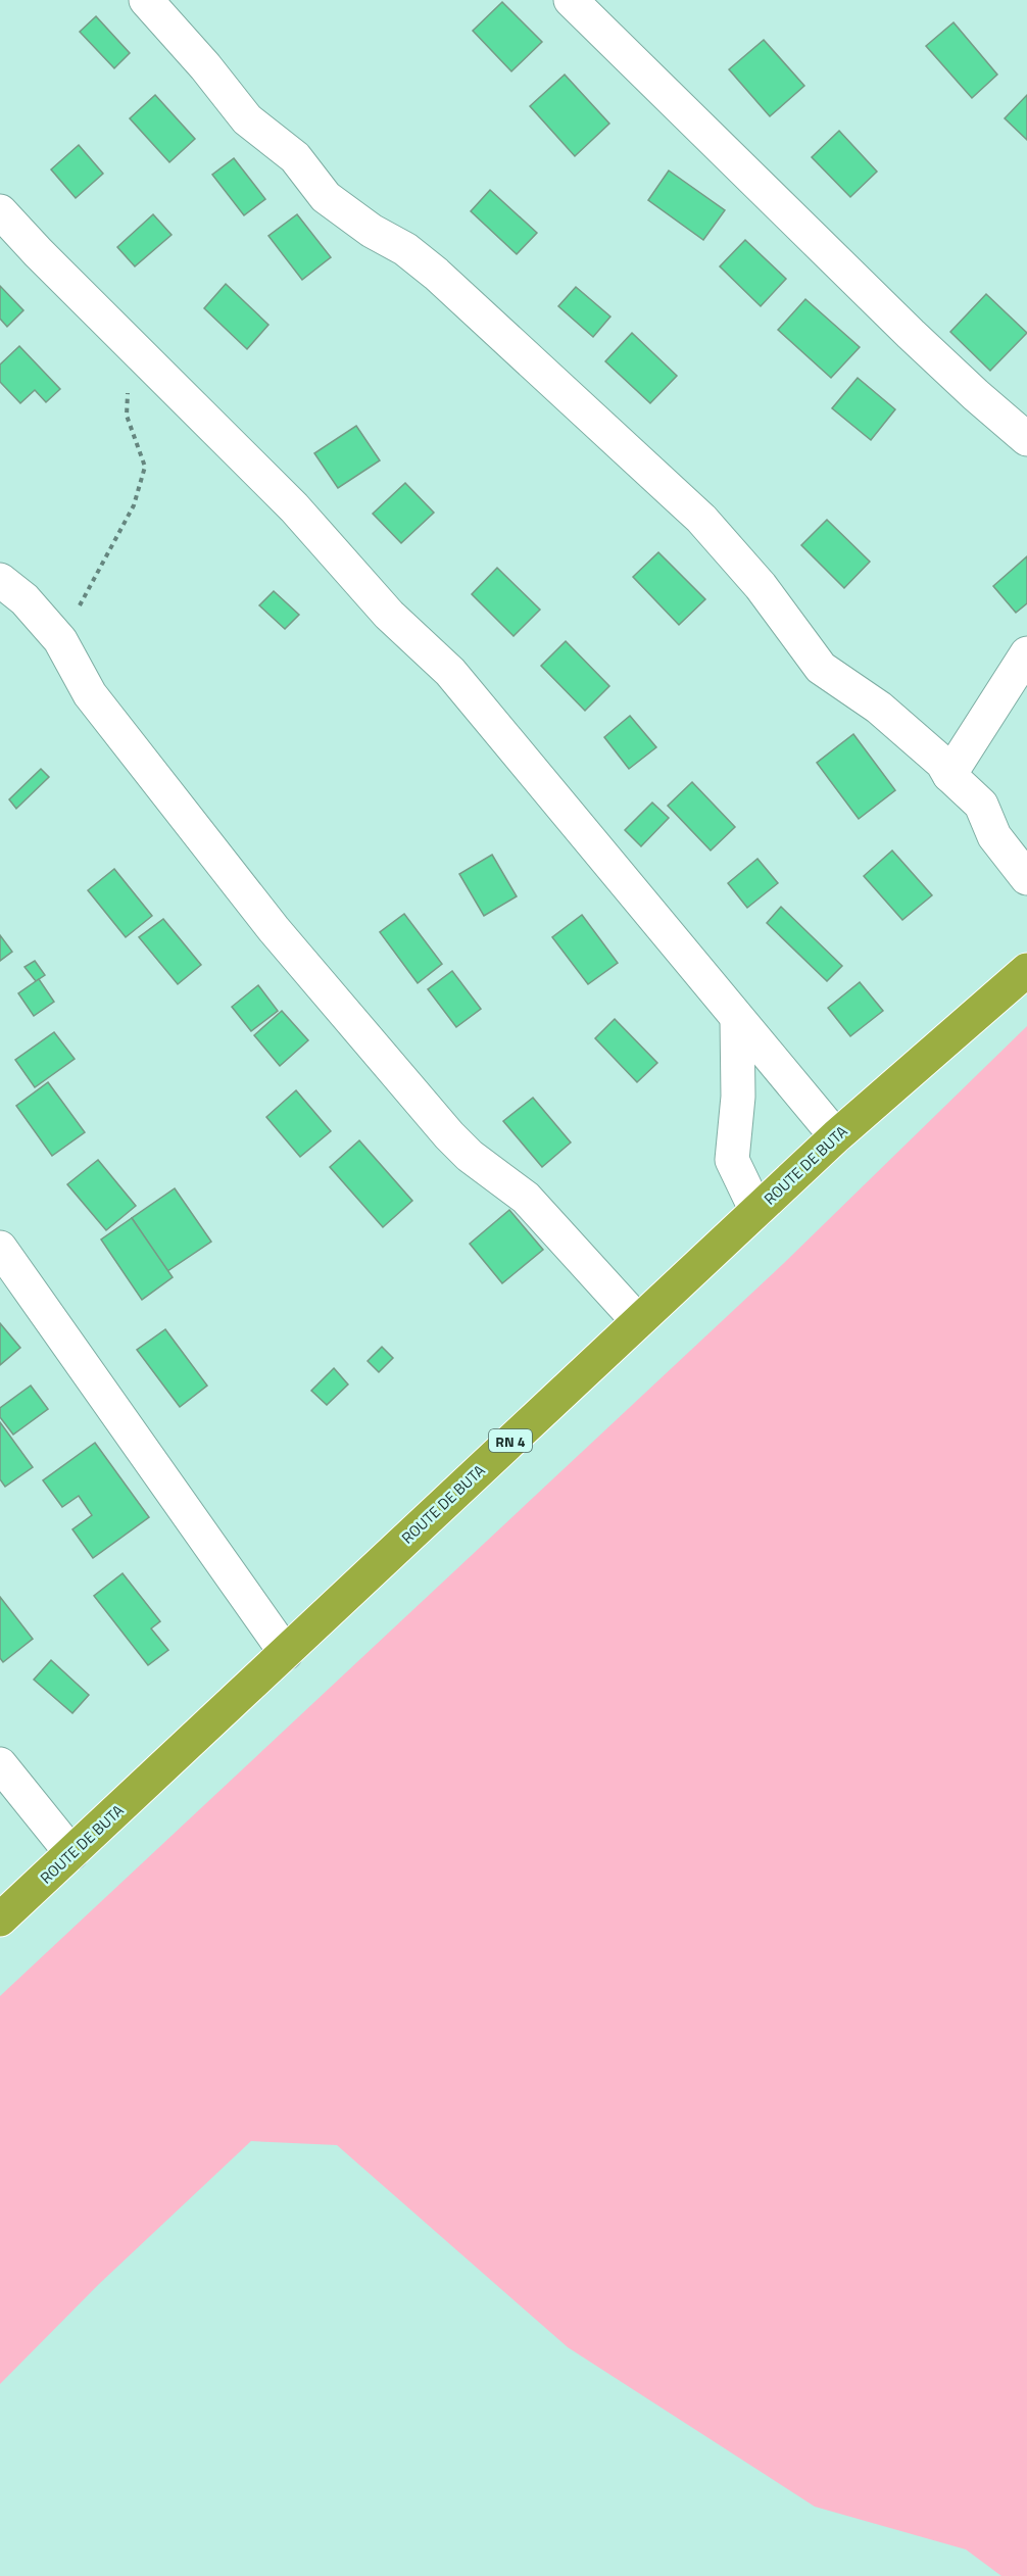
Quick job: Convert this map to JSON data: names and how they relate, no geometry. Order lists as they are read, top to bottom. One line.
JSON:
{"streets":{"highway":["ROUTE DE BUTA","RN 4"]}}
